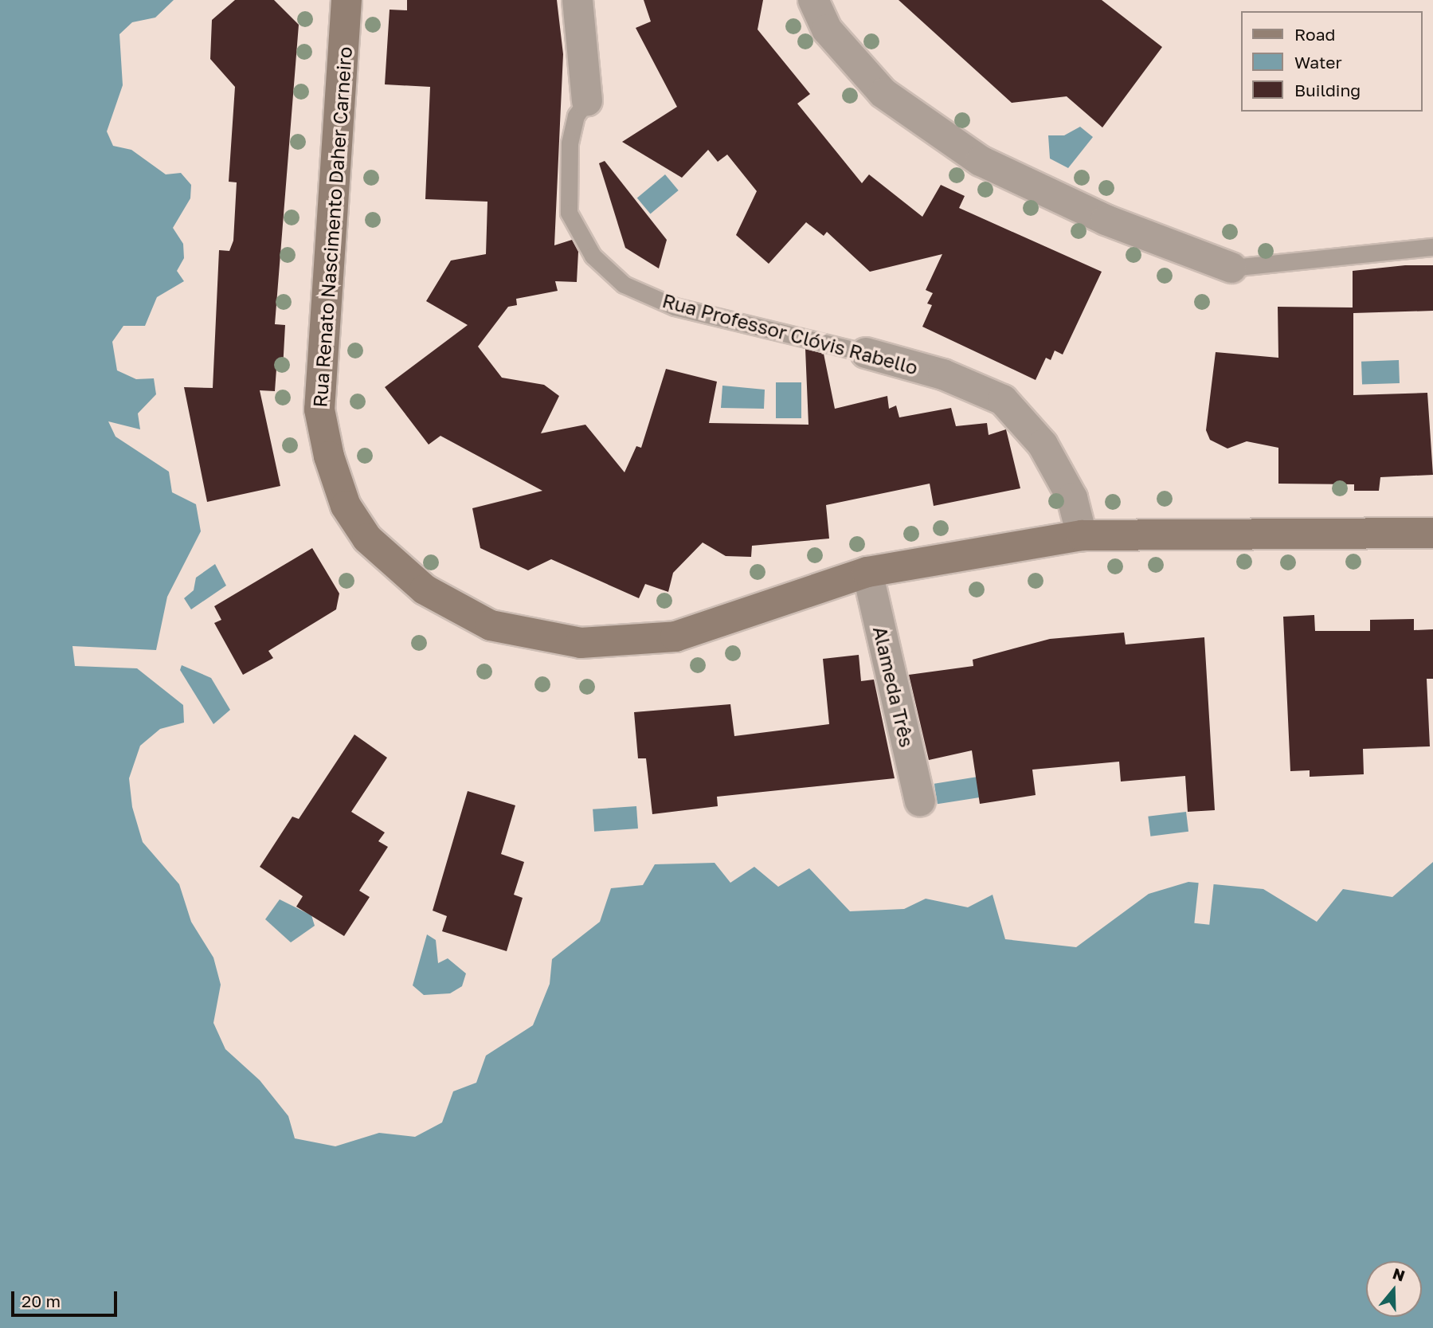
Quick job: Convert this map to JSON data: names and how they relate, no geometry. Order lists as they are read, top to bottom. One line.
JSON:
{"streets":{"street":["Rua Renato Nascimento Daher Carneiro","Rua Professor Clóvis Rabello","Alameda Três"]},"crossings":[["Rua Renato Nascimento Daher Carneiro","Rua Professor Clóvis Rabello"],["Rua Renato Nascimento Daher Carneiro","Alameda Três"]],"legend":["Road","Water","Building"],"scale_bar":"20 m","north":"top"}
